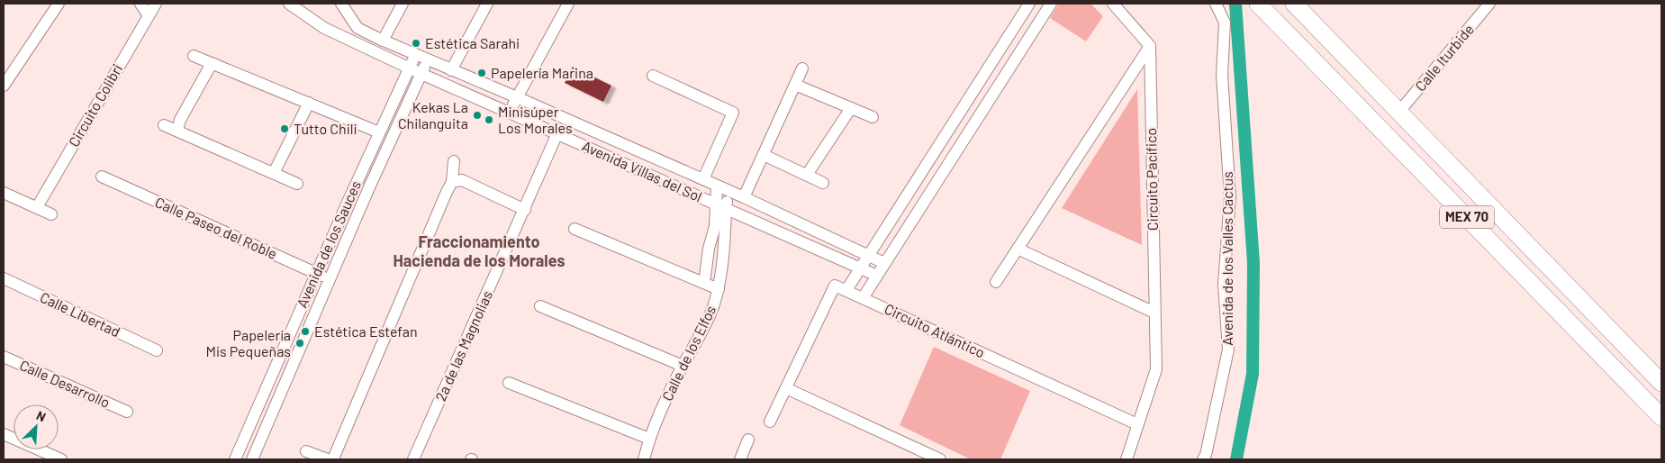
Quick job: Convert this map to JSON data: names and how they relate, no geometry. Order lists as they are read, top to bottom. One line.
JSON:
{"streets":{"main road":["MEX 70"],"street":["Calle Iturbide","Circuito Colibri","Avenida Villas del Sol","Circuito Pacífico","Calle Paseo del Roble","Avenida de los Sauces","Avenida de los Valles Cactus","Calle Libertad","Circuito Atlántico","2a de las Magnolias","Calle de los Elfos","Calle Desarrollo"]},"crossings":[["Calle Iturbide","MEX 70"],["Avenida Villas del Sol","Avenida de los Sauces"],["Avenida Villas del Sol","2a de las Magnolias"],["Avenida Villas del Sol","Calle de los Elfos"],["Circuito Pacífico","Circuito Atlántico"],["Calle Paseo del Roble","Avenida de los Sauces"]],"districts":["Fraccionamiento Hacienda de los Morales"],"places":["Estética Sarahi","Papelería Marina","Kekas La Chilanguita","Minisúper Los Morales","Tutto Chili","Estética Estefan","Papelería Mis Pequeñas"],"north":"top right"}
